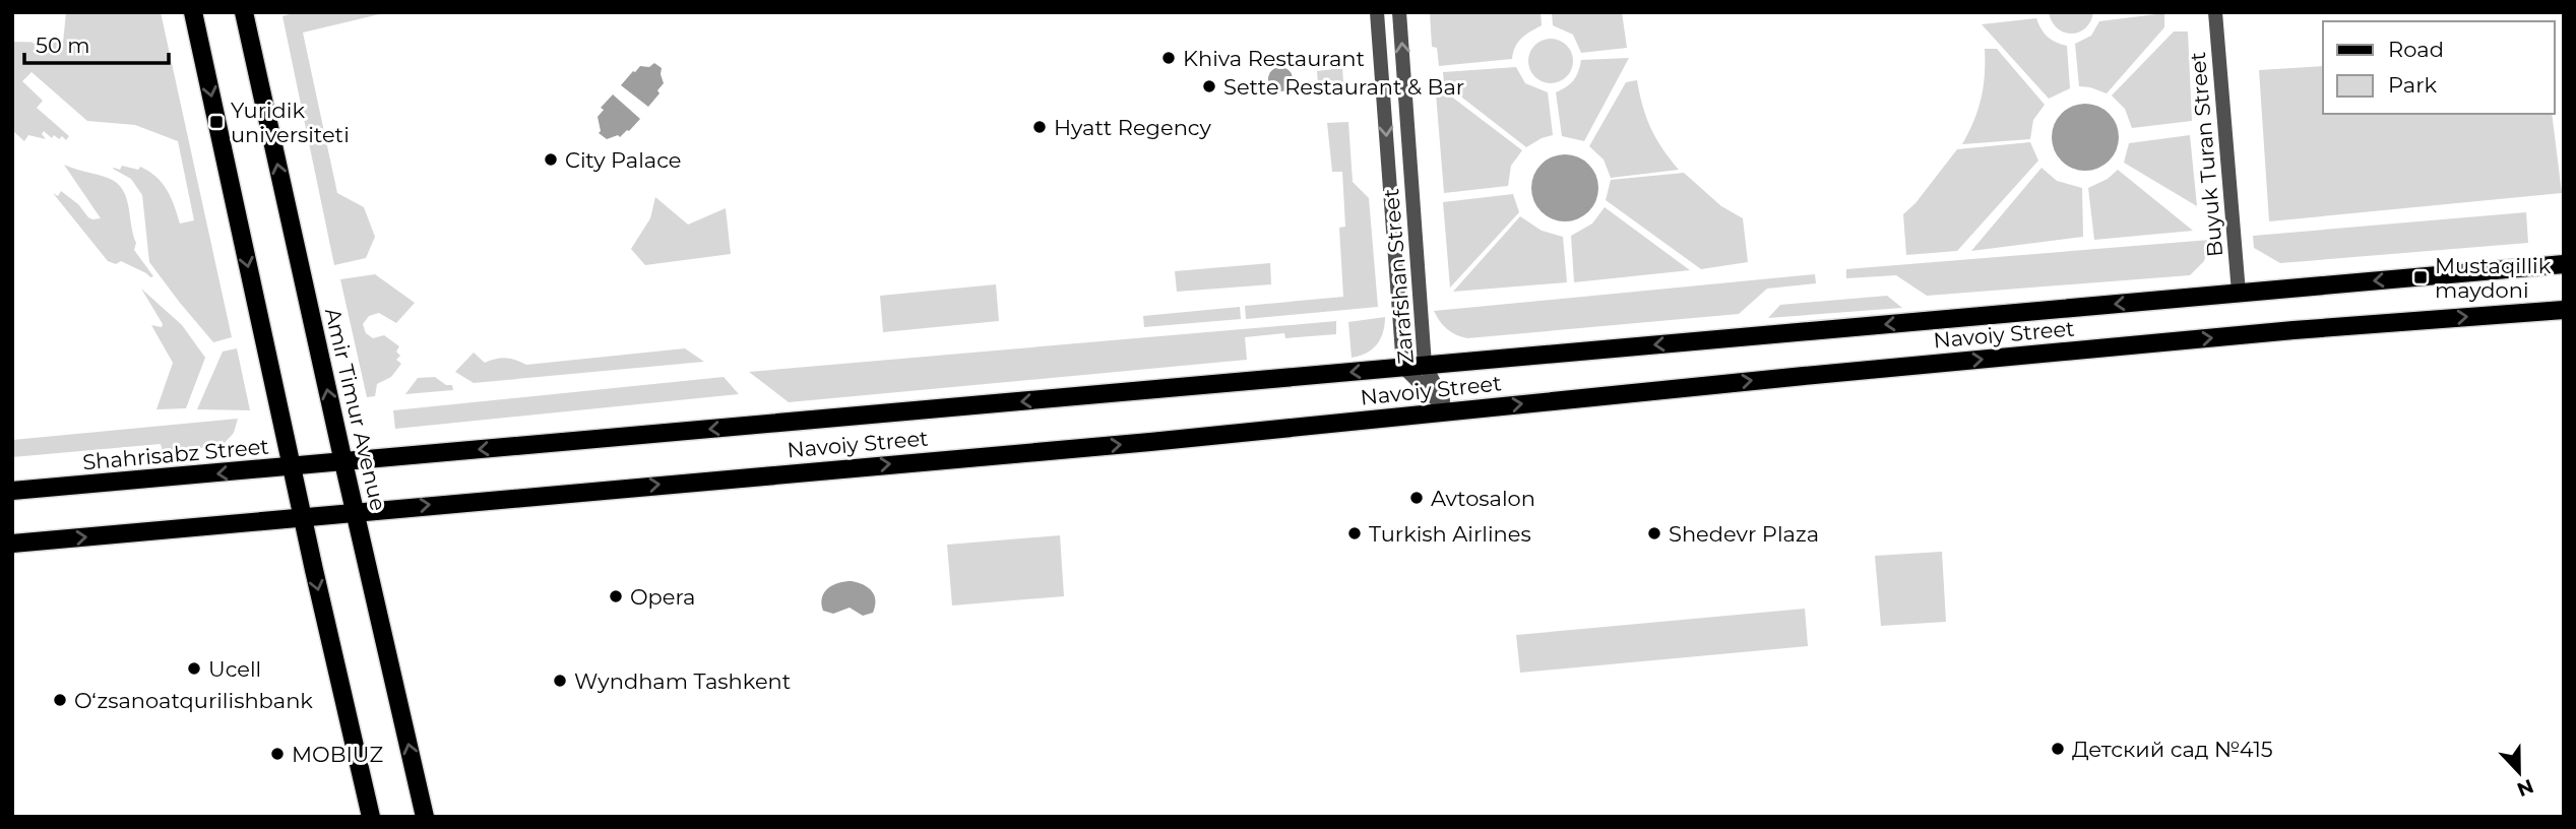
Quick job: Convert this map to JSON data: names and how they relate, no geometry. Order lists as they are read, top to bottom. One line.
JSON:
{"streets":{"main road":["Navoiy Street","Amir Timur Avenue","Shahrisabz Street"],"street":["Buyuk Turan Street","Zarafshan Street"]},"crossings":[["Buyuk Turan Street","Navoiy Street"],["Zarafshan Street","Navoiy Street"],["Navoiy Street","Amir Timur Avenue"],["Navoiy Street","Shahrisabz Street"],["Amir Timur Avenue","Shahrisabz Street"]],"places":{"other":["Khiva Restaurant","Sette Restaurant & Bar","Hyatt Regency","City Palace","Avtosalon","Turkish Airlines","Shedevr Plaza","Opera","Ucell","Wyndham Tashkent","Oʻzsanoatqurilishbank","Детский сад №415","MOBIUZ"],"transit":["Yuridik universiteti","Mustaqillik maydoni"]},"legend":["Road","Park"],"scale_bar":"50 m","north":"bottom"}
